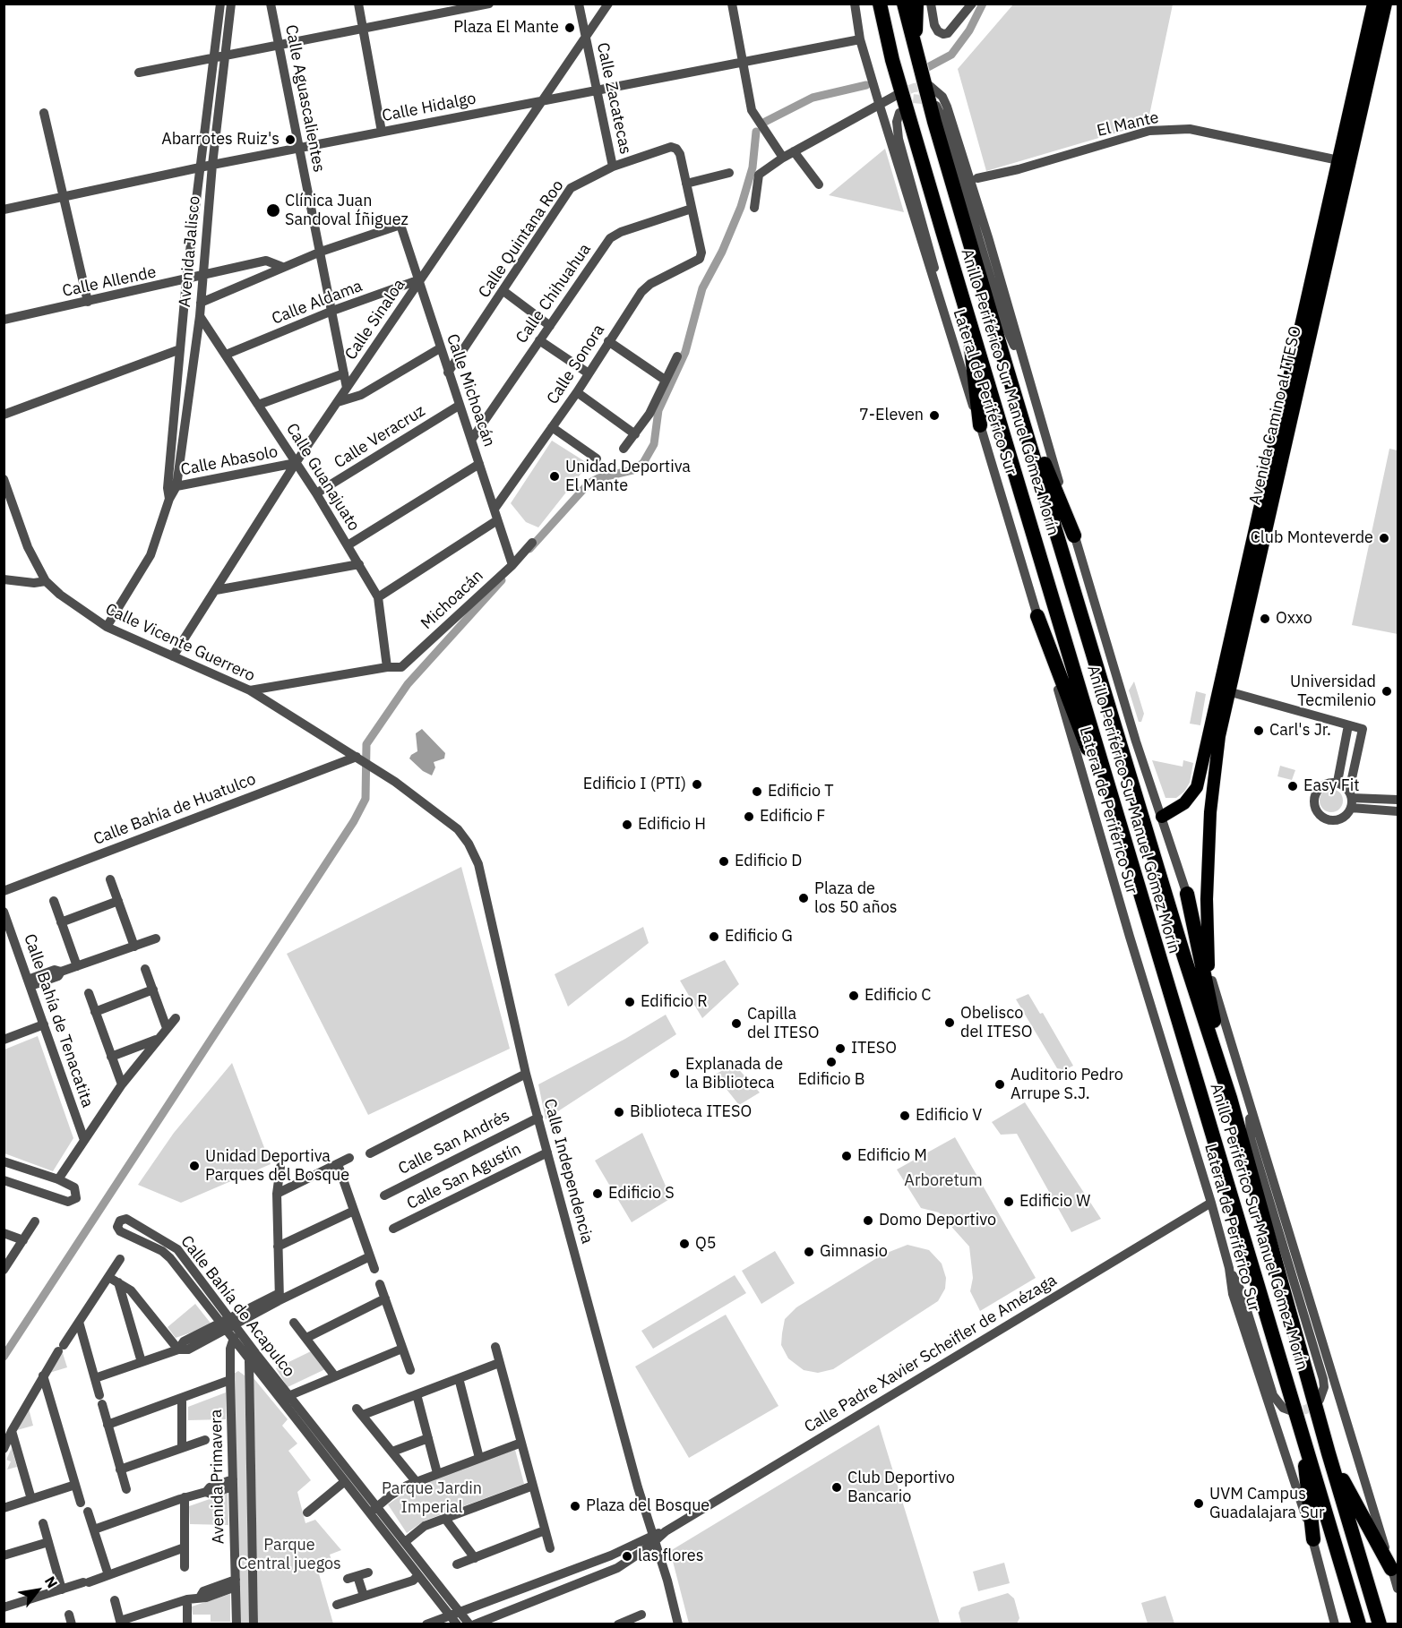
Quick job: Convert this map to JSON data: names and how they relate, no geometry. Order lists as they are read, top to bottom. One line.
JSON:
{"streets":{"highway":["Anillo Periférico Sur Manuel Gómez Morín"],"main road":["Avenida Camino al ITESO"],"street":["Calle Aguascalientes","Calle Zacatecas","Calle Hidalgo","El Mante","Calle Quintana Roo","Avenida Jalisco","Calle Allende","Calle Chihuahua","Calle Aldama","Calle Sinaloa","Calle Sonora","Calle Michoacán","Lateral de Periférico Sur","Calle Veracruz","Calle Abasolo","Calle Guanajuato","Michoacán","Calle Vicente Guerrero","Calle Bahía de Huatulco","Calle Bahía de Tenacatita","Calle San Andrés","Calle Independencia","Calle San Agustín","Calle Bahía de Acapulco","Calle Padre Xavier Scheifler de Amézaga","Avenida Primavera"]},"crossings":[["Calle Aguascalientes","Calle Hidalgo"],["Calle Aguascalientes","Calle Aldama"],["Calle Aguascalientes","Calle Sinaloa"],["Calle Aguascalientes","Calle Michoacán"],["Calle Zacatecas","Calle Hidalgo"],["Calle Zacatecas","Calle Quintana Roo"],["Calle Zacatecas","Calle Sinaloa"],["Calle Hidalgo","Avenida Jalisco"],["Calle Hidalgo","Calle Sinaloa"],["Calle Hidalgo","Lateral de Periférico Sur"],["El Mante","Avenida Camino al ITESO"],["Calle Quintana Roo","Calle Michoacán"],["Avenida Jalisco","Calle Allende"],["Avenida Jalisco","Calle Abasolo"],["Avenida Jalisco","Calle Guanajuato"],["Avenida Jalisco","Calle Vicente Guerrero"],["Calle Chihuahua","Calle Sonora"],["Calle Chihuahua","Calle Michoacán"],["Calle Aldama","Calle Sinaloa"],["Calle Aldama","Calle Michoacán"],["Calle Aldama","Calle Guanajuato"],["Calle Sinaloa","Calle Michoacán"],["Calle Sinaloa","Calle Abasolo"],["Calle Sinaloa","Calle Guanajuato"],["Calle Sinaloa","Calle Vicente Guerrero"],["Calle Sonora","Calle Michoacán"],["Calle Michoacán","Calle Veracruz"],["Calle Michoacán","Michoacán"],["Lateral de Periférico Sur","Calle Padre Xavier Scheifler de Amézaga"],["Calle Veracruz","Calle Guanajuato"],["Calle Abasolo","Calle Guanajuato"],["Calle Guanajuato","Michoacán"],["Michoacán","Calle Vicente Guerrero"],["Calle Vicente Guerrero","Calle Bahía de Huatulco"],["Calle Vicente Guerrero","Calle Independencia"],["Calle San Andrés","Calle Independencia"],["Calle Independencia","Calle San Agustín"],["Calle Independencia","Calle Padre Xavier Scheifler de Amézaga"],["Calle Bahía de Acapulco","Avenida Primavera"]],"parks":["Arboretum","Parque Jardin Imperial","Parque Central juegos"],"places":["Plaza El Mante","Abarrotes Ruiz's","Clínica Juan Sandoval Íñiguez","7-Eleven","Unidad Deportiva El Mante","Club Monteverde","Oxxo","Universidad Tecmilenio","Carl's Jr.","Edificio I (PTI)","Easy Fit","Edificio T","Edificio F","Edificio H","Edificio D","Plaza de los 50 años","Edificio G","Edificio C","Edificio R","Obelisco del ITESO","Capilla del ITESO","ITESO","Edificio B","Explanada de la Biblioteca","Auditorio Pedro Arrupe S.J.","Biblioteca ITESO","Edificio V","Edificio M","Unidad Deportiva Parques del Bosque","Edificio S","Edificio W","Domo Deportivo","Q5","Gimnasio","Club Deportivo Bancario","UVM Campus Guadalajara Sur","Plaza del Bosque","las flores"],"north":"top right"}
